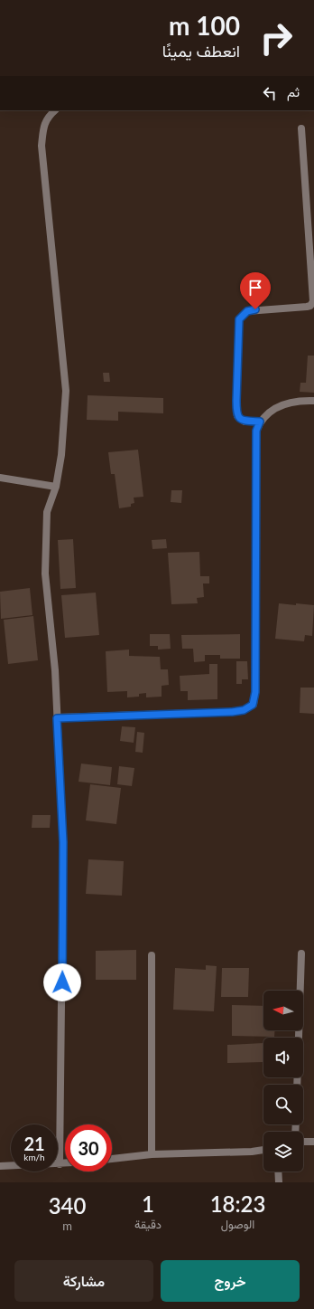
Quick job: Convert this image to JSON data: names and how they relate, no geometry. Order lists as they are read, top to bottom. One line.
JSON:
{"north":"left","page":{"turn":["100 m","انعطف يمينًا"],"then":"ثم","speed":"21 km/h","limit":"30","eta":["18:23","الوصول","1","دقيقة","340","m"],"buttons":["خروج","مشاركة"]}}
